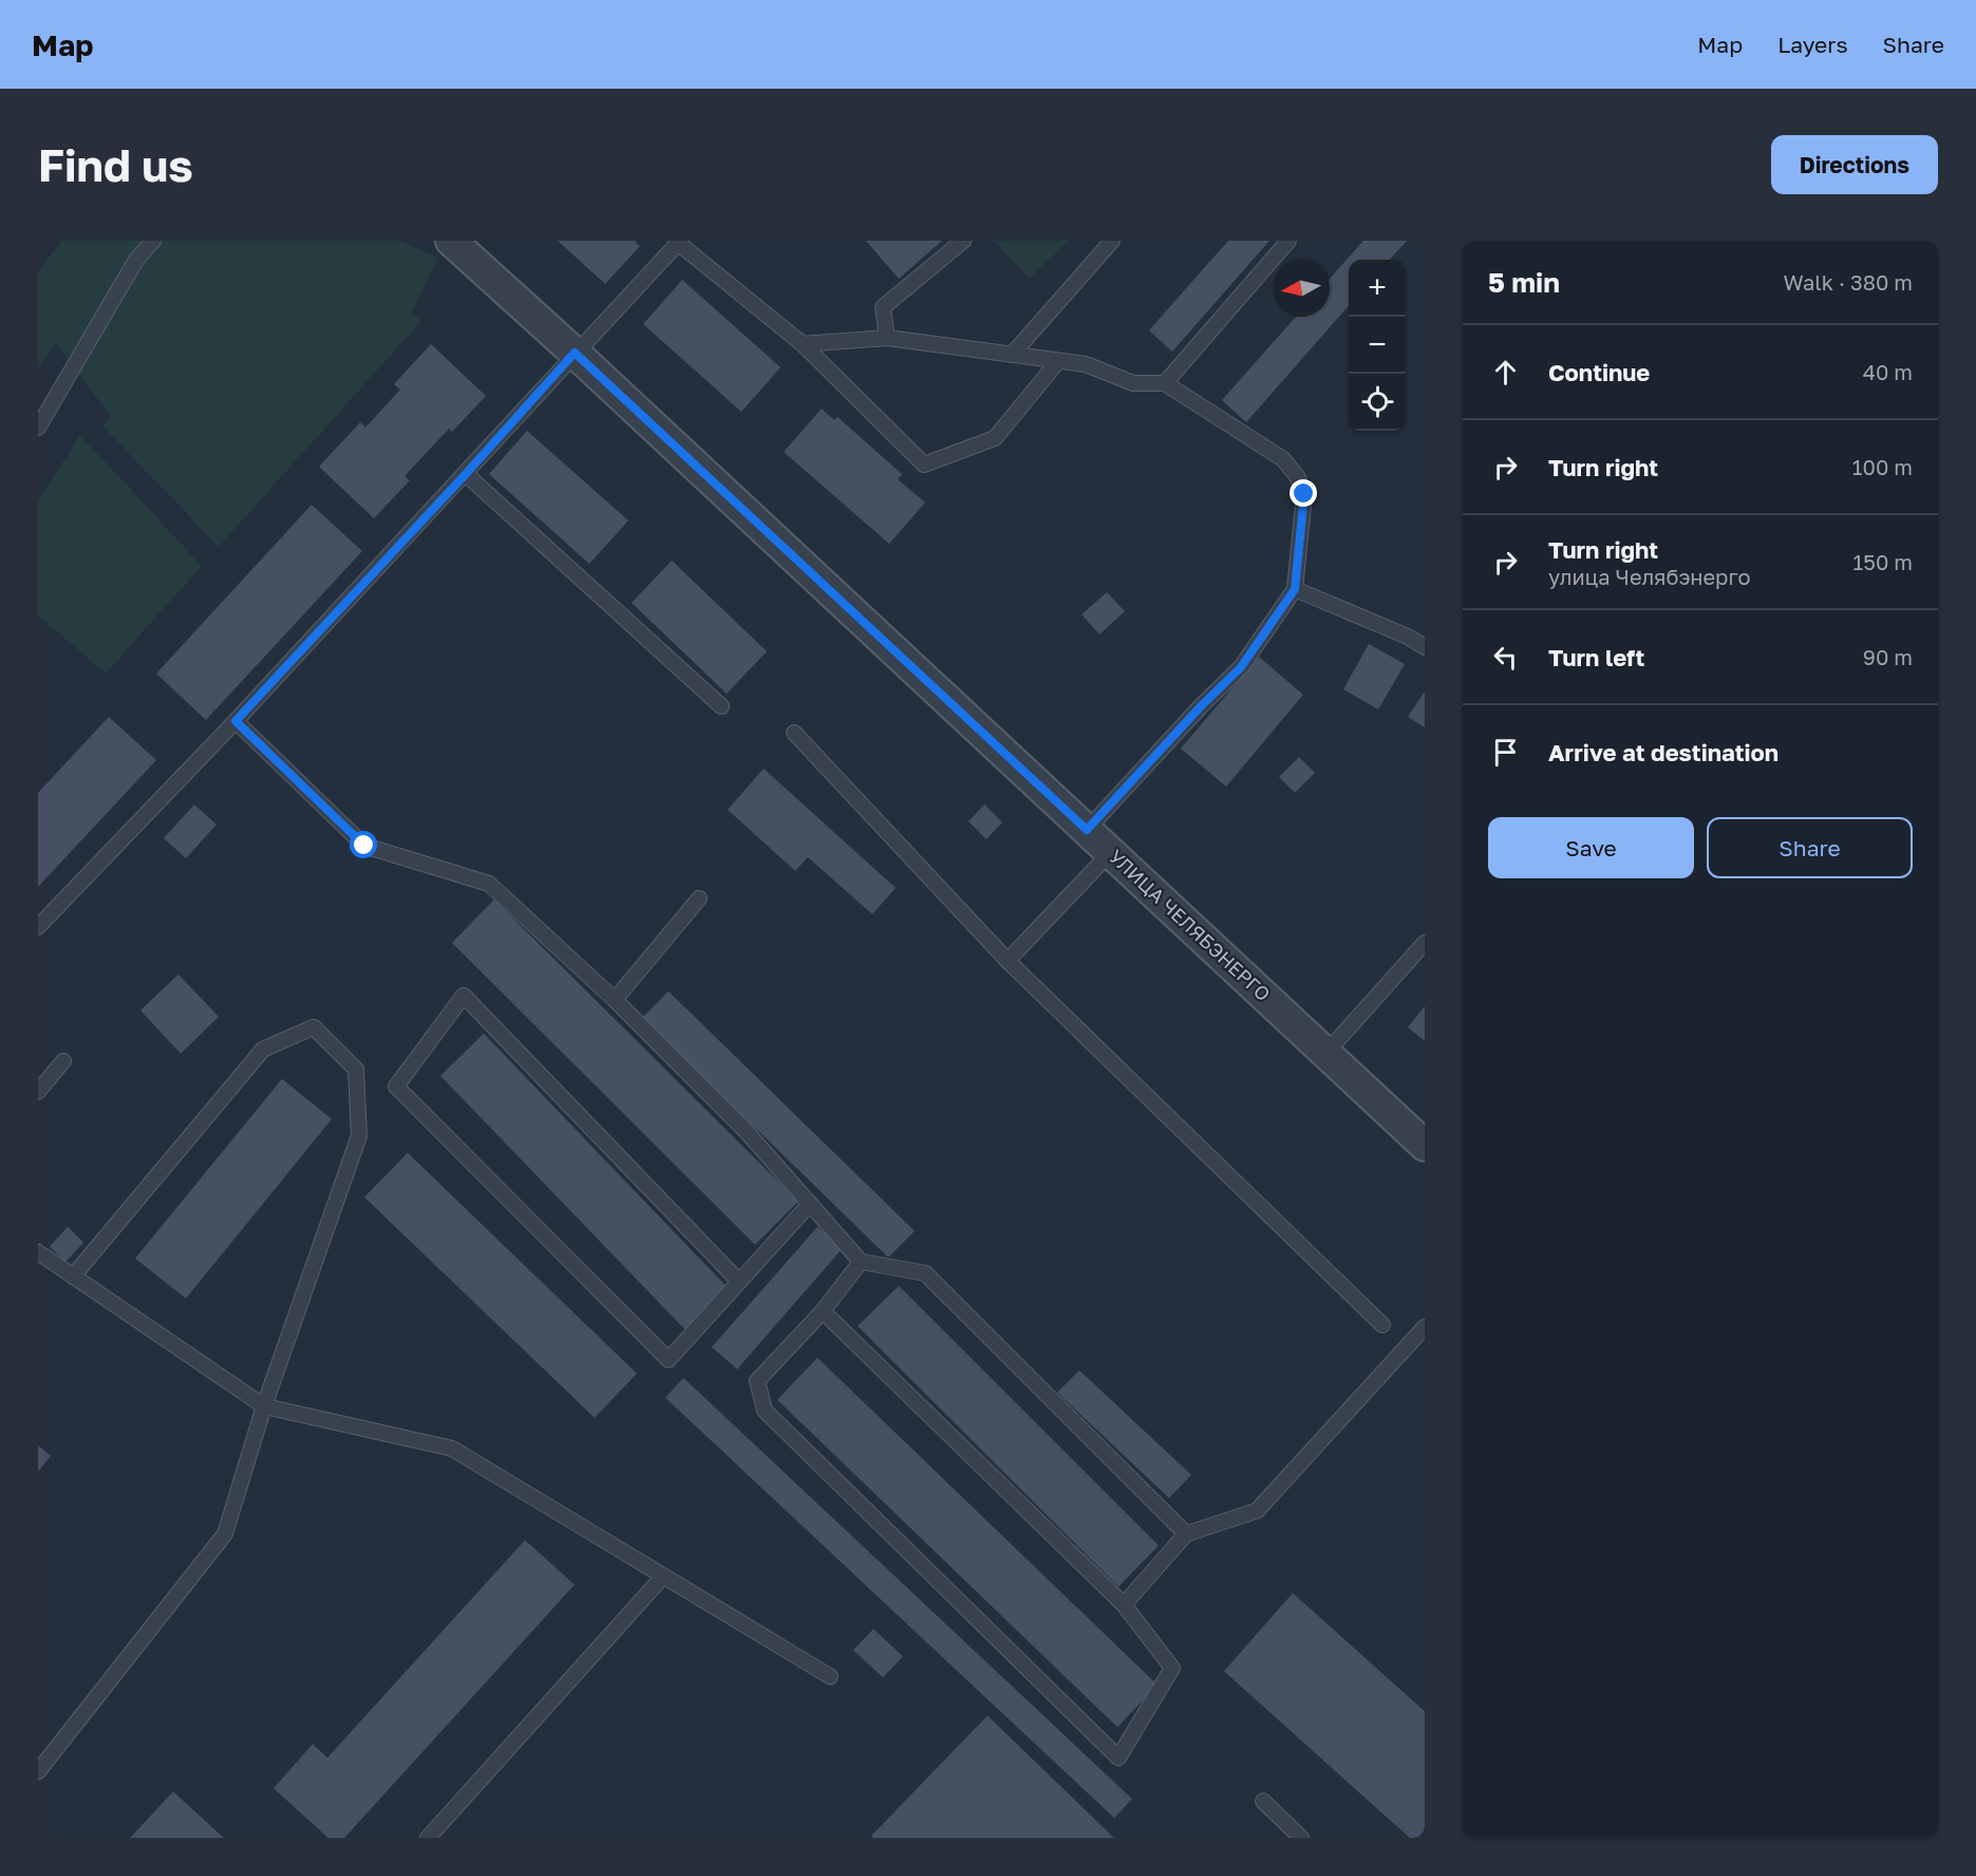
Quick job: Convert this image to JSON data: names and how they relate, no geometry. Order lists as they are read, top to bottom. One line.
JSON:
{"streets":{"street":["УЛИЦА ЧЕЛЯБЭНЕРГО"]},"north":"left","page":{"header":"Map","nav":["Map","Layers","Share"],"buttons":["Directions",["Save","Share"]],"title":"Find us","heading":["5 min","Walk · 380 m"],"map_buttons":["+","−"],"list":[["Continue","40 m"],["Turn right","100 m"],["Turn right","улица Челябэнерго","150 m"],["Turn left","90 m"],"Arrive at destination"]}}
